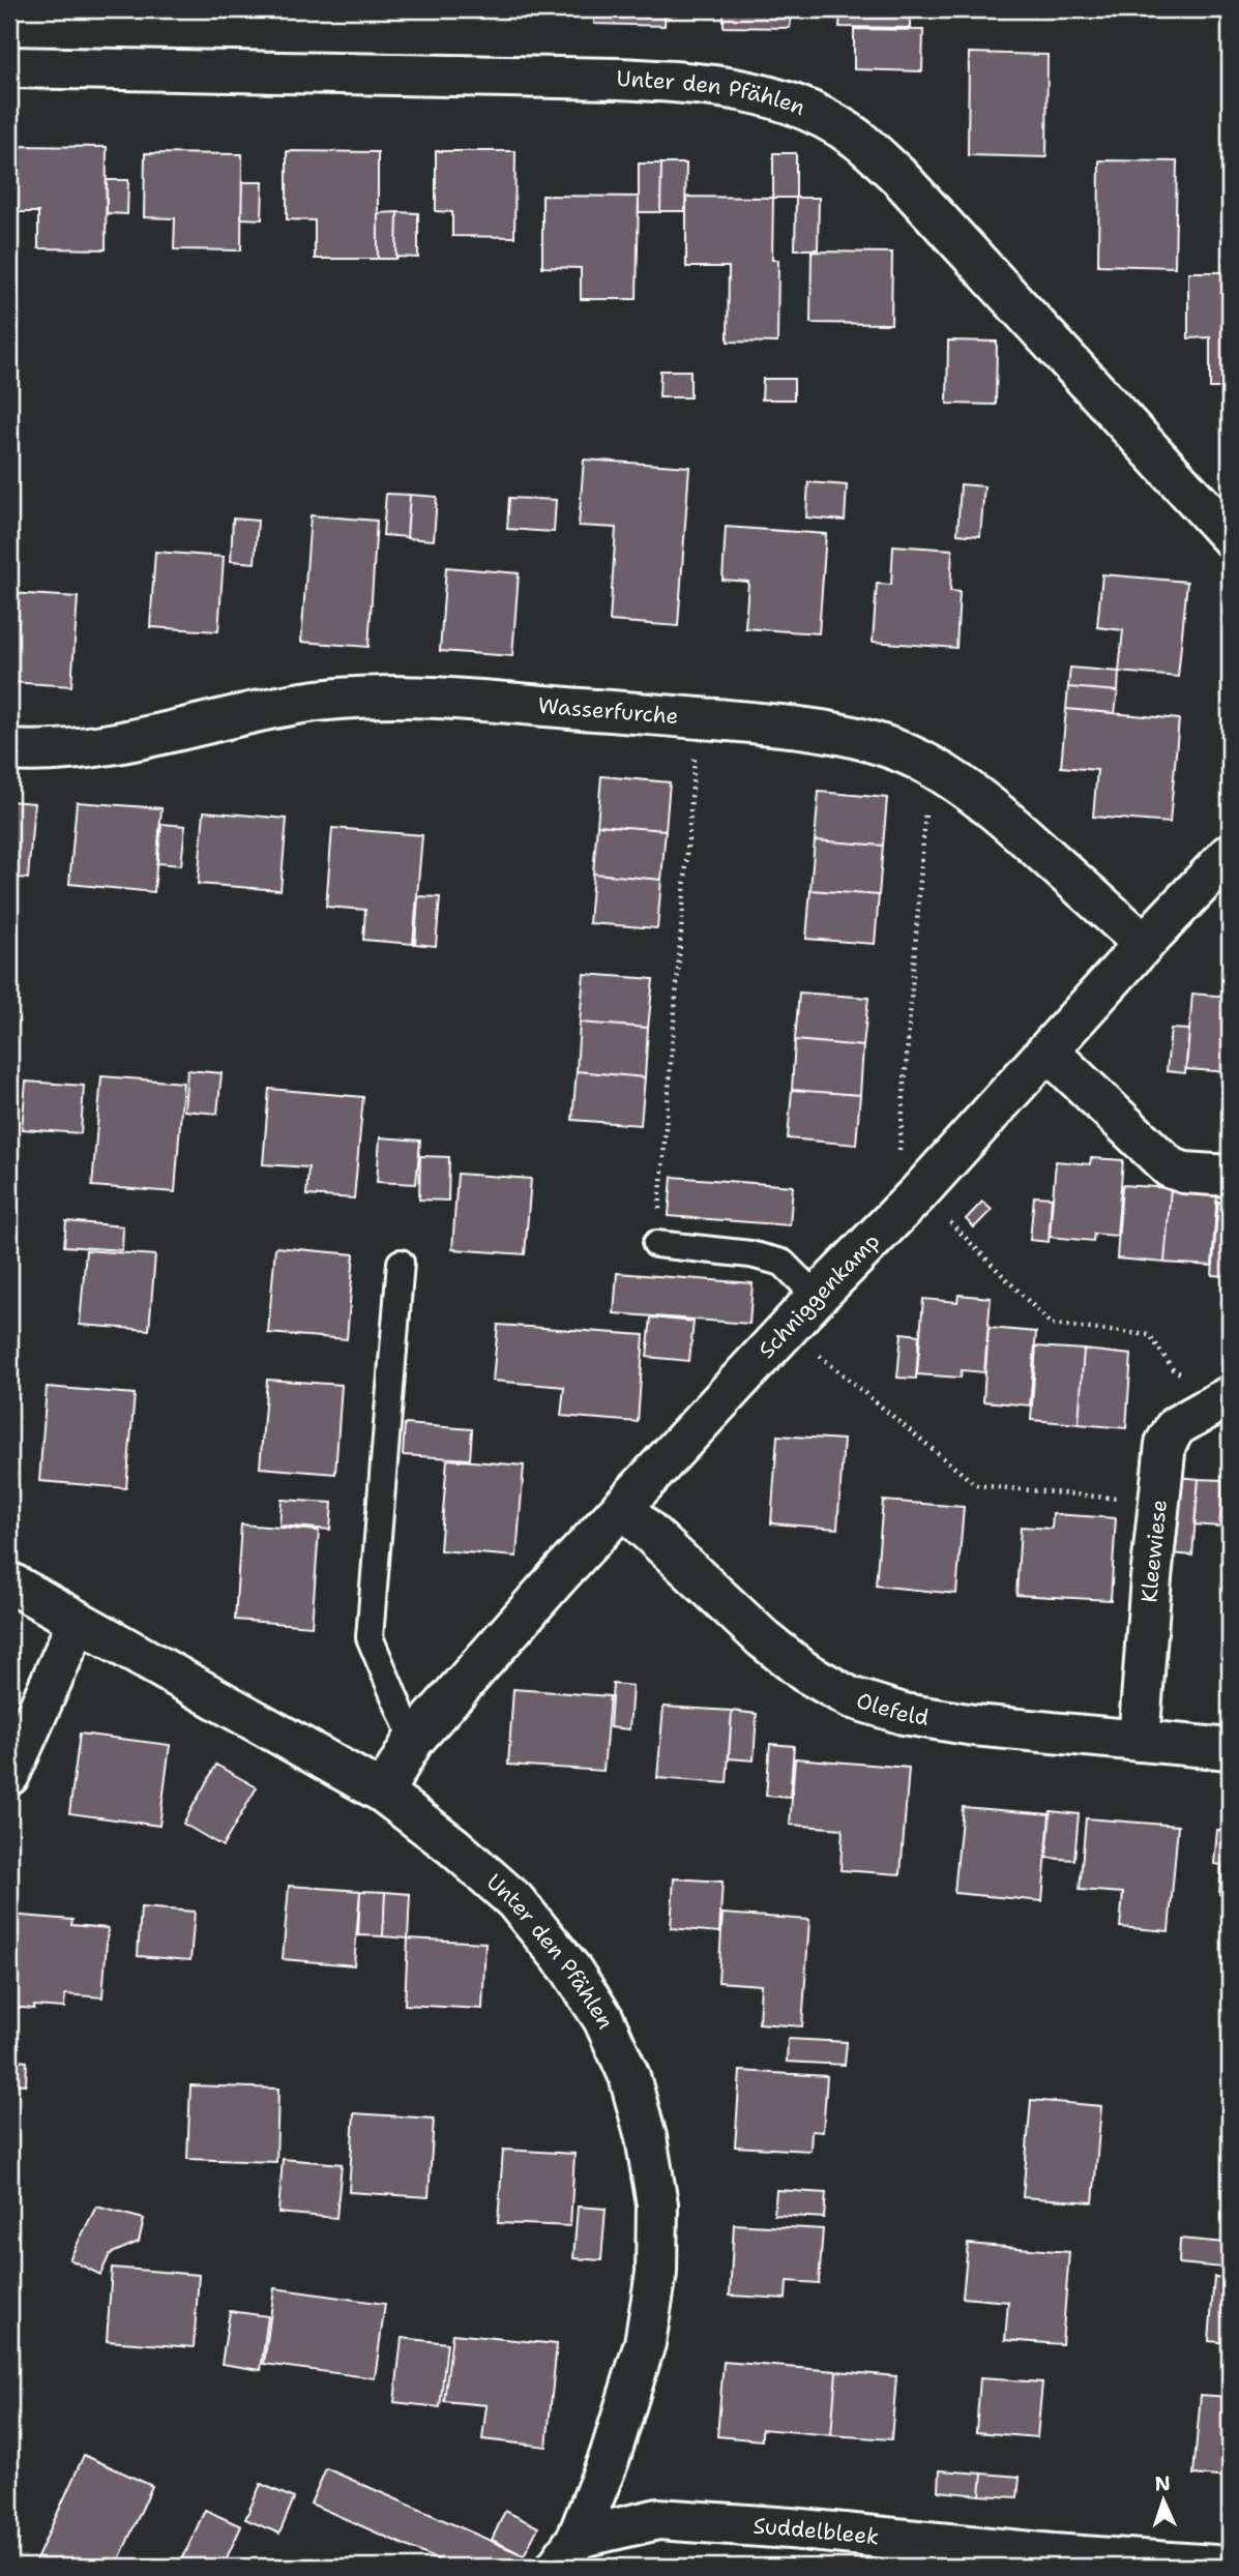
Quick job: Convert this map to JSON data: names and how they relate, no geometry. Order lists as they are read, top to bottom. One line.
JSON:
{"streets":{"street":["Unter den Pfählen","Wasserfurche","Schniggenkamp","Kleewiese","Olefeld","Suddelbleek"]},"crossings":[["Unter den Pfählen","Schniggenkamp"],["Unter den Pfählen","Suddelbleek"],["Wasserfurche","Schniggenkamp"],["Schniggenkamp","Olefeld"],["Kleewiese","Olefeld"]],"north":"top"}
